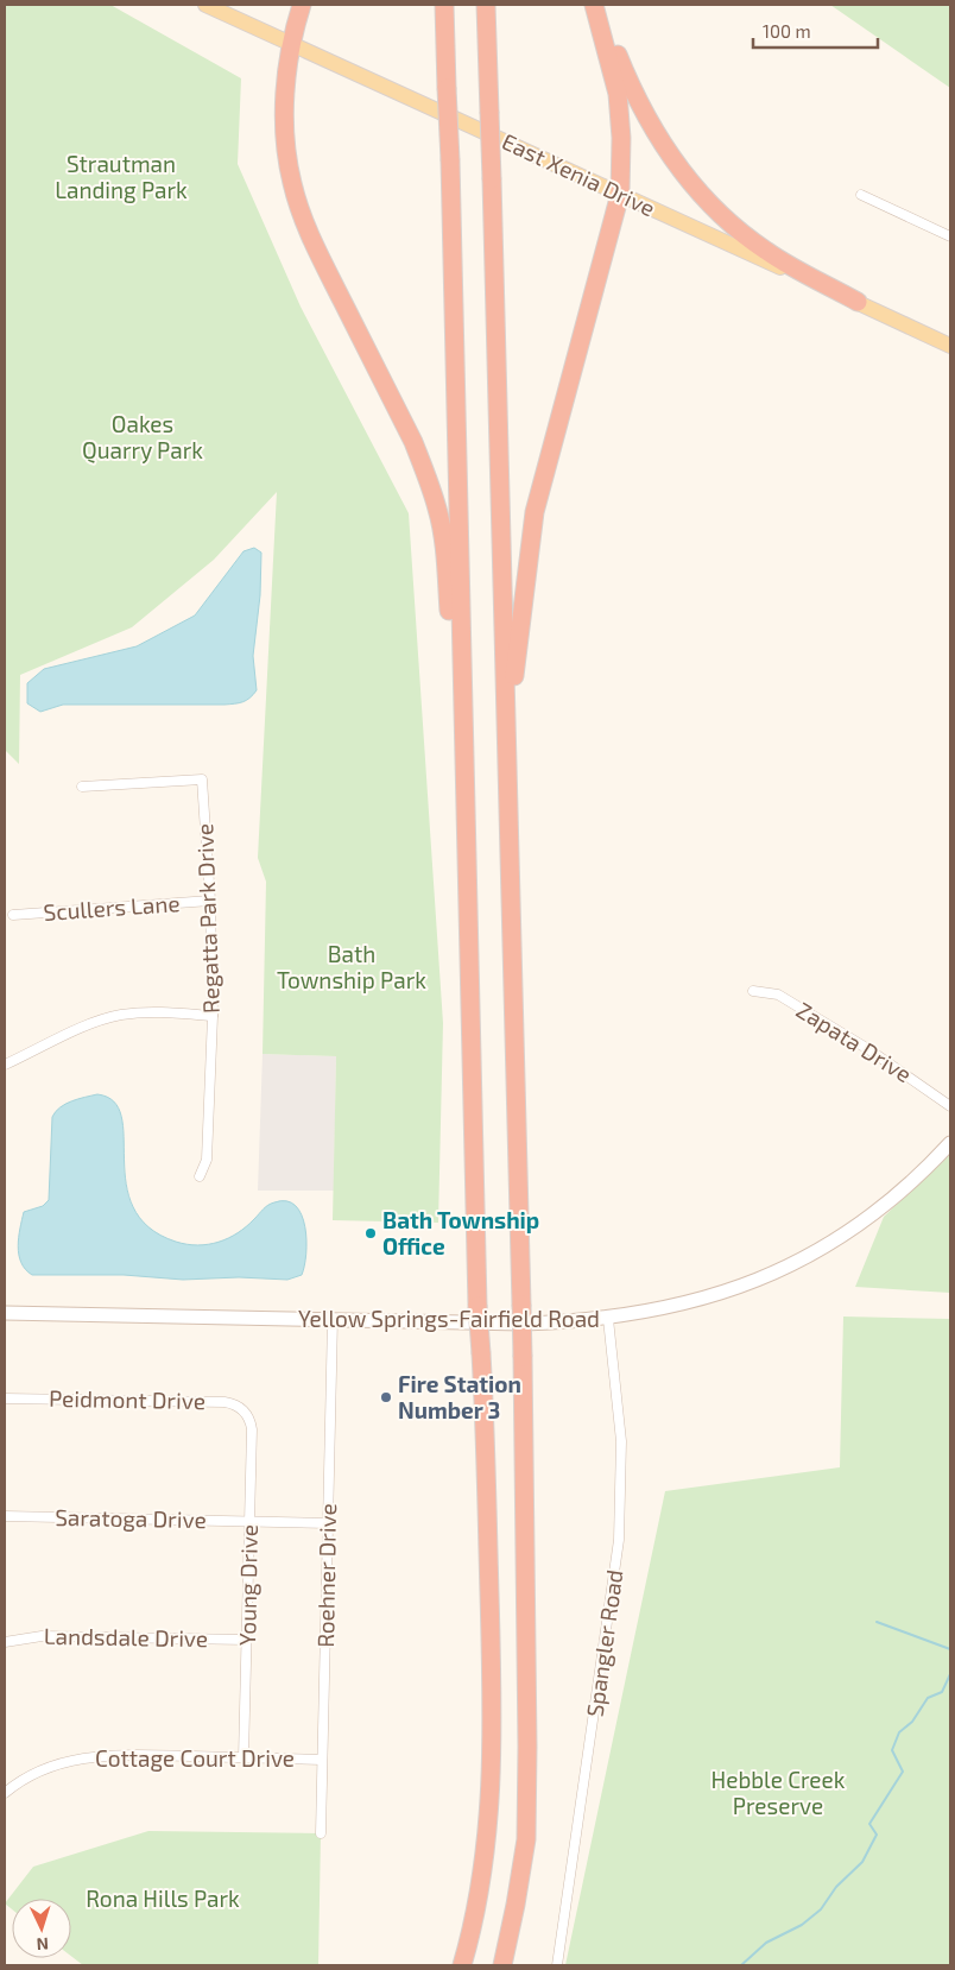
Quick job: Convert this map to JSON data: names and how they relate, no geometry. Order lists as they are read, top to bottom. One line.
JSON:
{"streets":{"main road":["East Xenia Drive","Yellow Springs-Fairfield Road"],"street":["Scullers Lane","Regatta Park Drive","Zapata Drive","Peidmont Drive","Saratoga Drive","Roehner Drive","Young Drive","Landsdale Drive","Spangler Road","Cottage Court Drive"]},"crossings":[["Scullers Lane","Regatta Park Drive"],["Yellow Springs-Fairfield Road","Roehner Drive"],["Yellow Springs-Fairfield Road","Spangler Road"],["Peidmont Drive","Young Drive"],["Saratoga Drive","Roehner Drive"],["Saratoga Drive","Young Drive"],["Roehner Drive","Cottage Court Drive"],["Young Drive","Landsdale Drive"],["Young Drive","Cottage Court Drive"]],"parks":["Strautman Landing Park","Oakes Quarry Park","Bath Township Park","Hebble Creek Preserve","Rona Hills Park"],"places":["Bath Township Office","Fire Station Number 3"],"scale_bar":"100 m","north":"bottom"}
